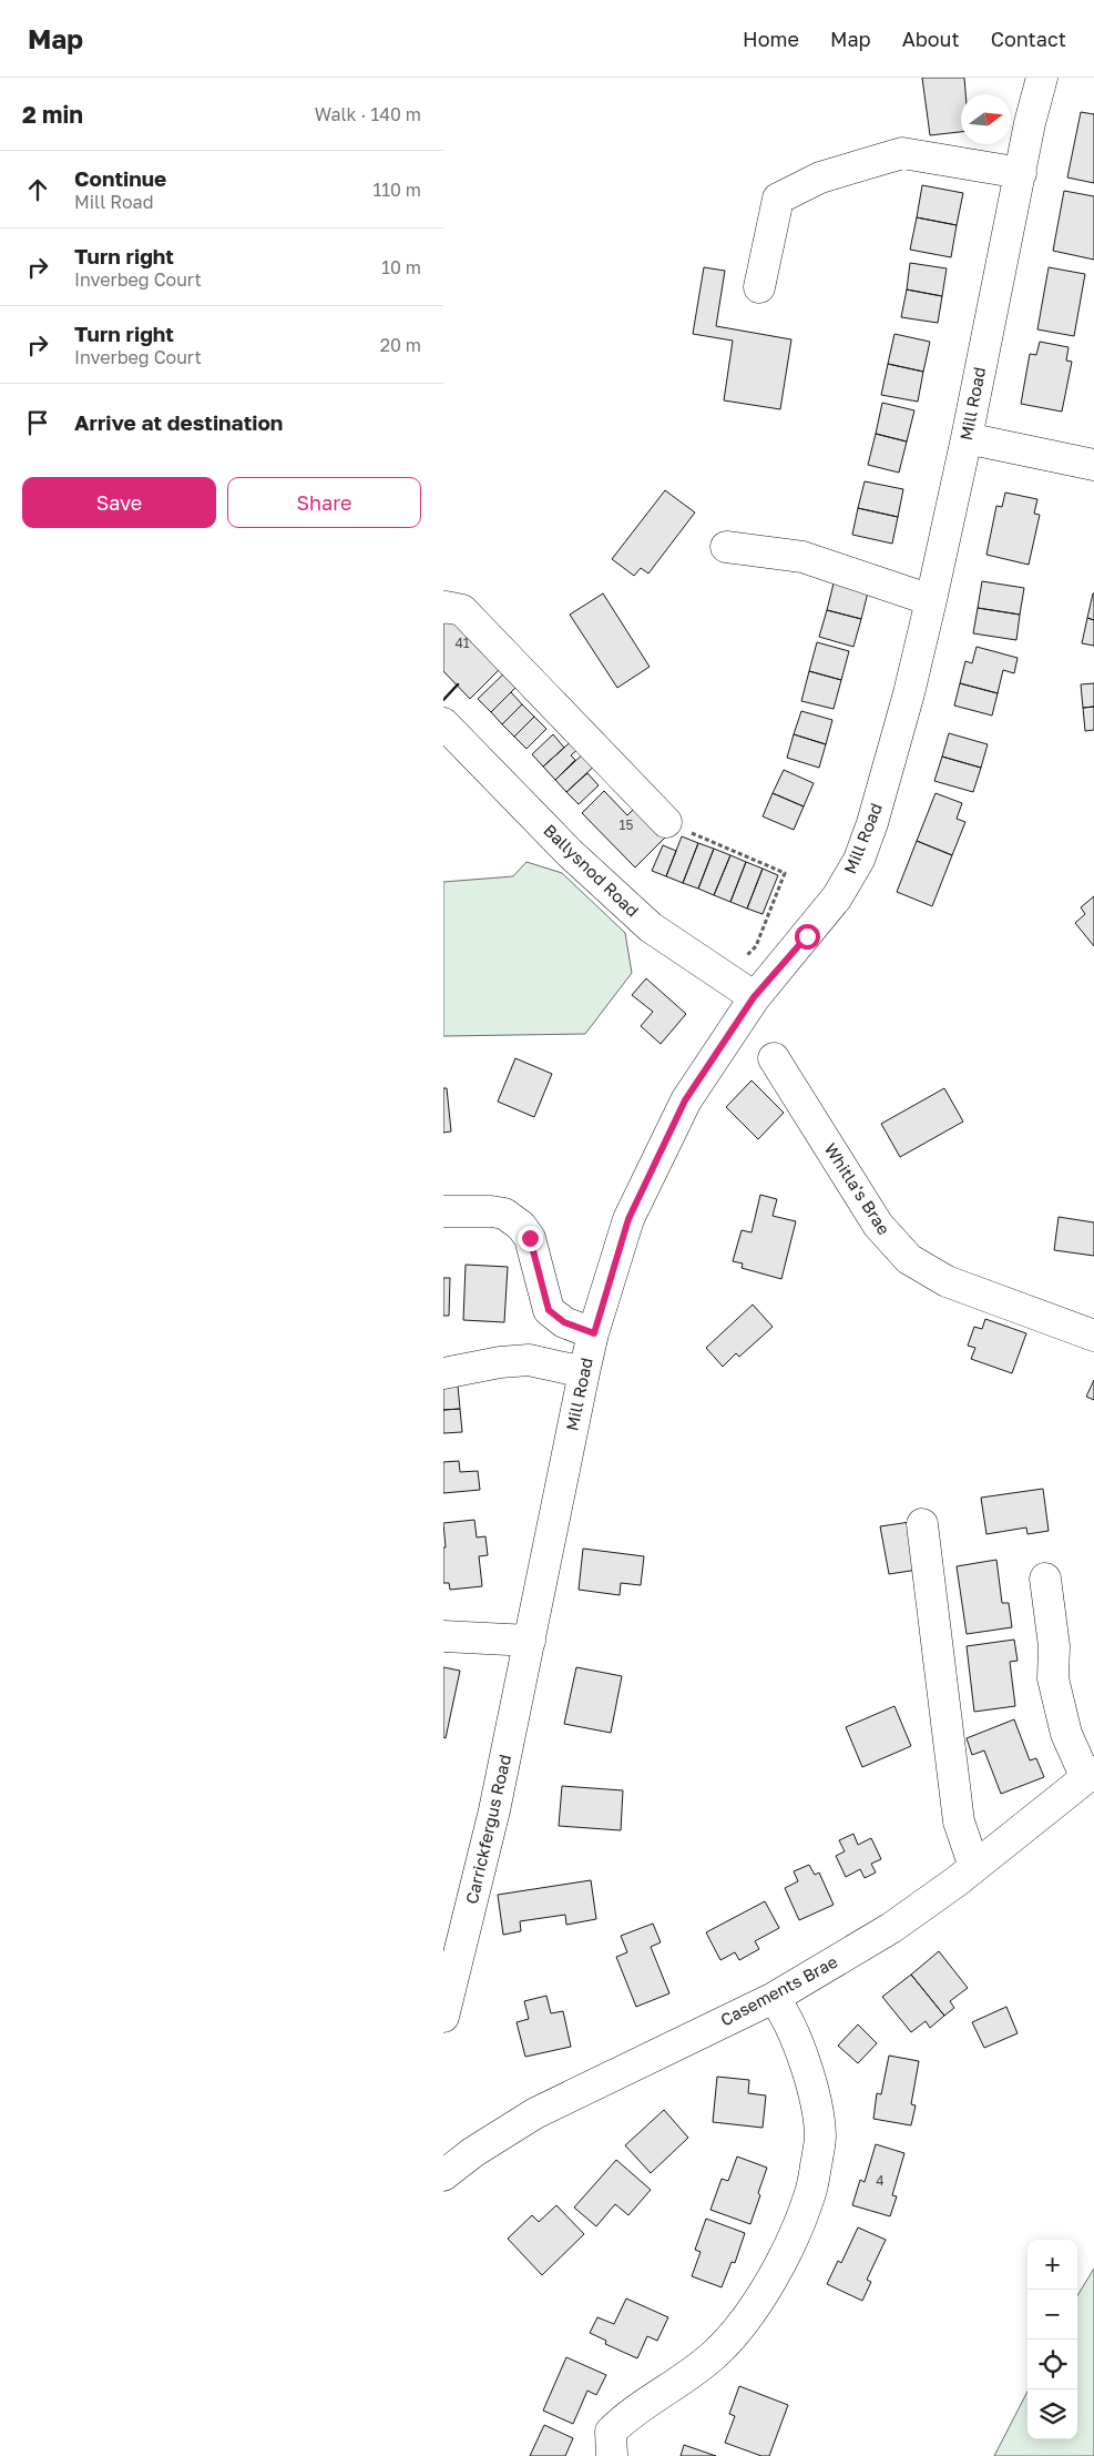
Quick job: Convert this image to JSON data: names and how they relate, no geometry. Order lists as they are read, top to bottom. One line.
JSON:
{"streets":{"street":["Mill Road","Ballysnod Road","Whitla's Brae","Carrickfergus Road","Casements Brae"]},"crossings":[["Mill Road","Ballysnod Road"],["Mill Road","Carrickfergus Road"]],"house_numbers":["41","15","4"],"north":"right","page":{"header":"Map","nav":["Home","Map","About","Contact"],"heading":["2 min","Walk · 140 m"],"list":[["Continue","Mill Road","110 m"],["Turn right","Inverbeg Court","10 m"],["Turn right","Inverbeg Court","20 m"],"Arrive at destination"],"buttons":["Save","Share"],"map_buttons":["+","−"]}}
